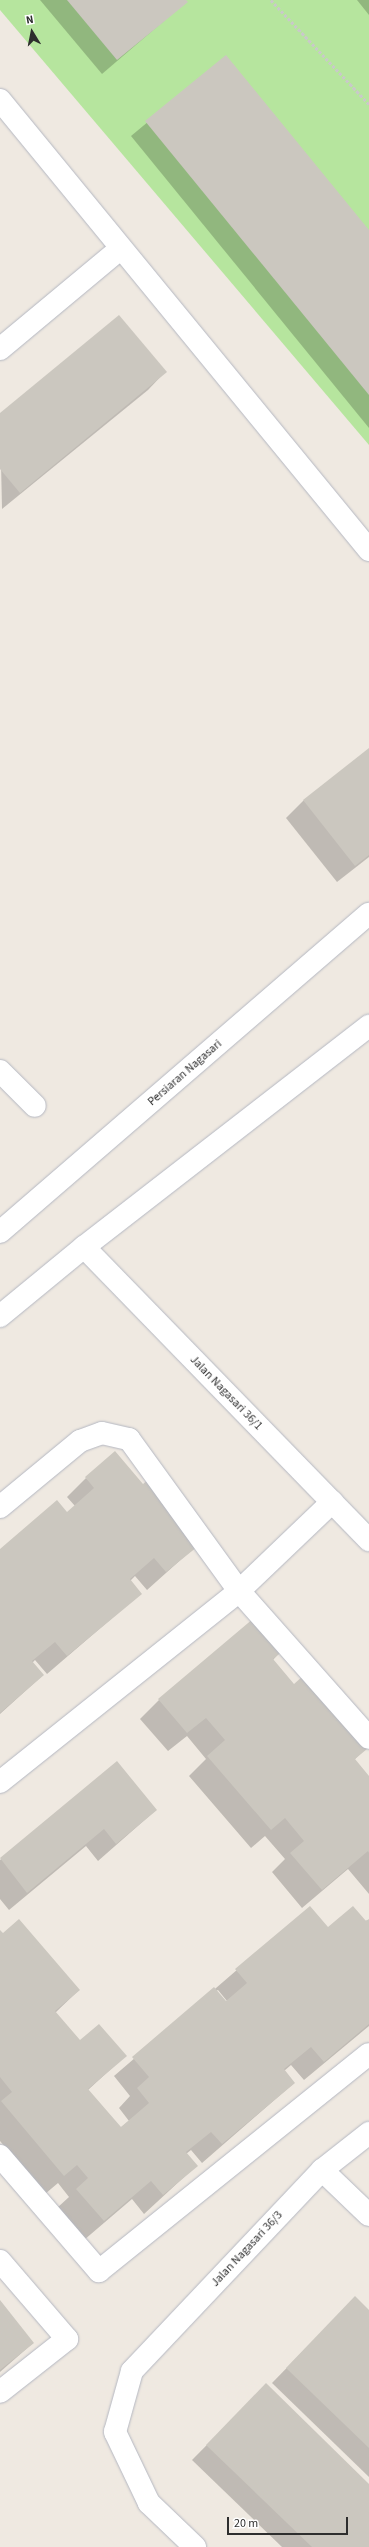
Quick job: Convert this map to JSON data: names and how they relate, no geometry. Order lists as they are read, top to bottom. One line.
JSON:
{"streets":{"street":["Persiaran Nagasari","Jalan Nagasari 36/1","Jalan Nagasari 36/3"]},"scale_bar":"20 m","north":"top"}
